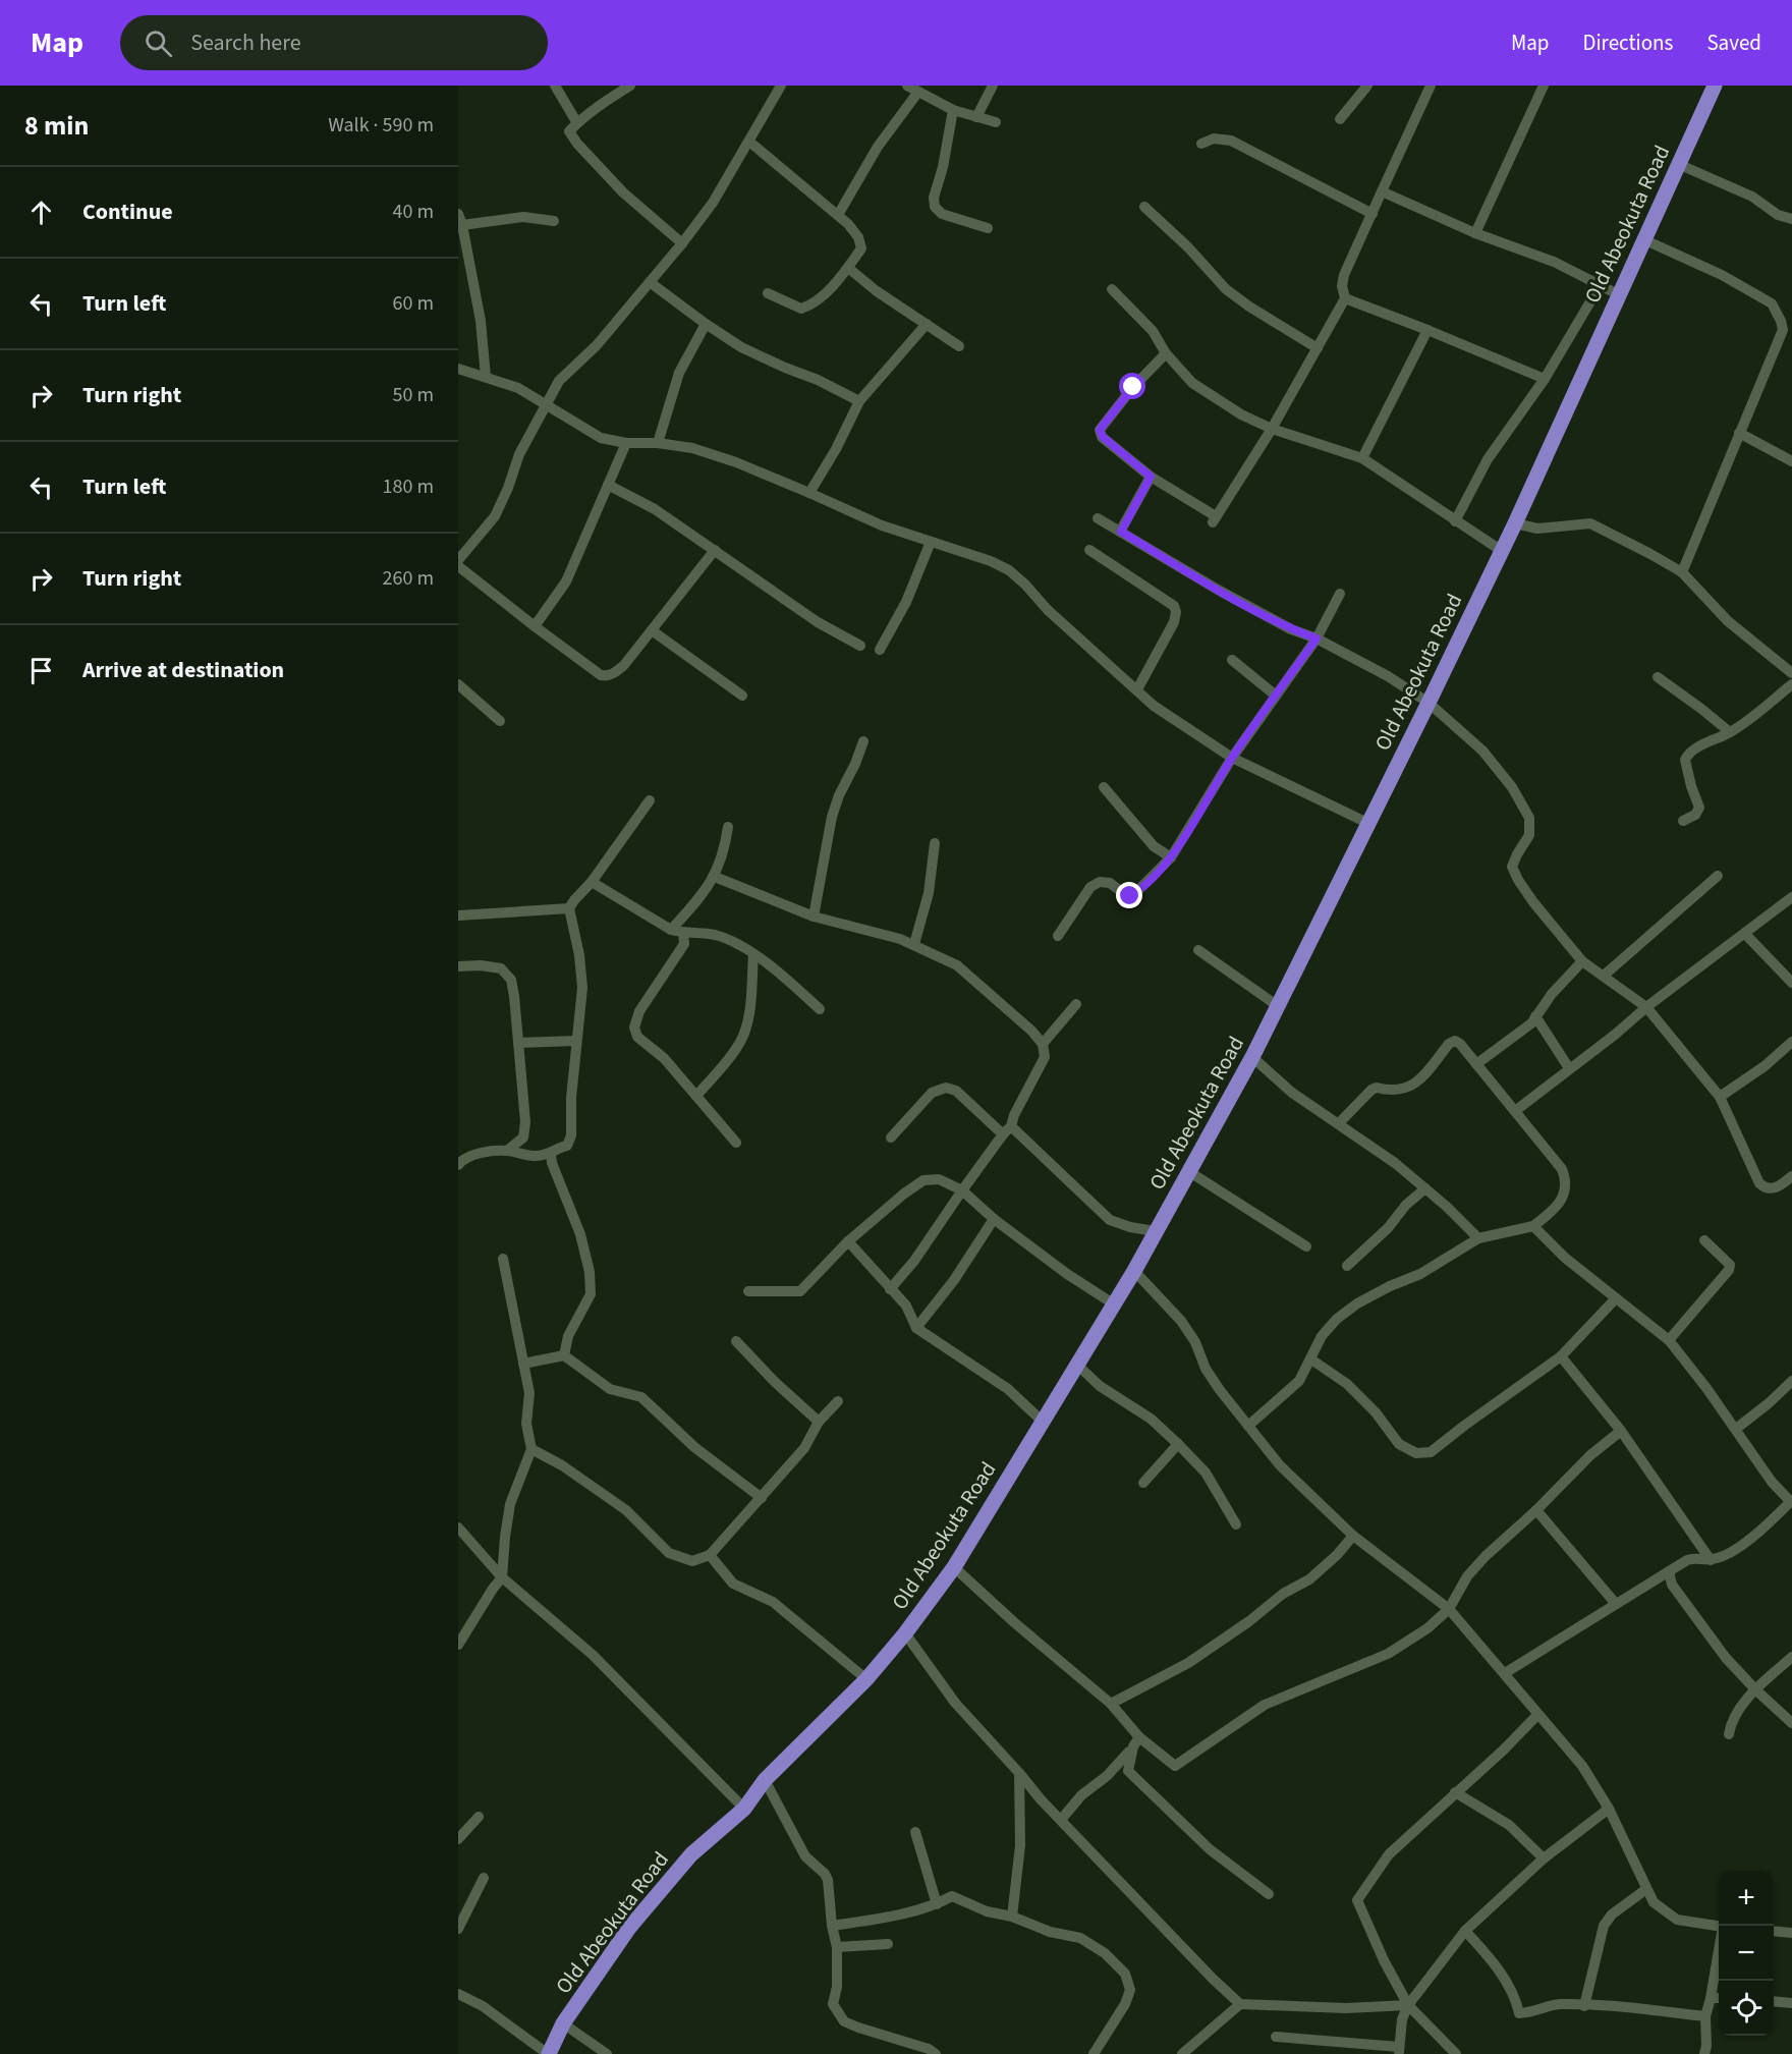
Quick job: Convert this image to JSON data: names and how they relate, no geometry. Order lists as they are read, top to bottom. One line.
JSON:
{"streets":{"highway":["Old Abeokuta Road"]},"page":{"header":"Map","search":"Search here","nav":["Map","Directions","Saved"],"heading":["8 min","Walk · 590 m"],"list":[["Continue","40 m"],["Turn left","60 m"],["Turn right","50 m"],["Turn left","180 m"],["Turn right","260 m"],"Arrive at destination"],"map_buttons":["+","−"]}}
